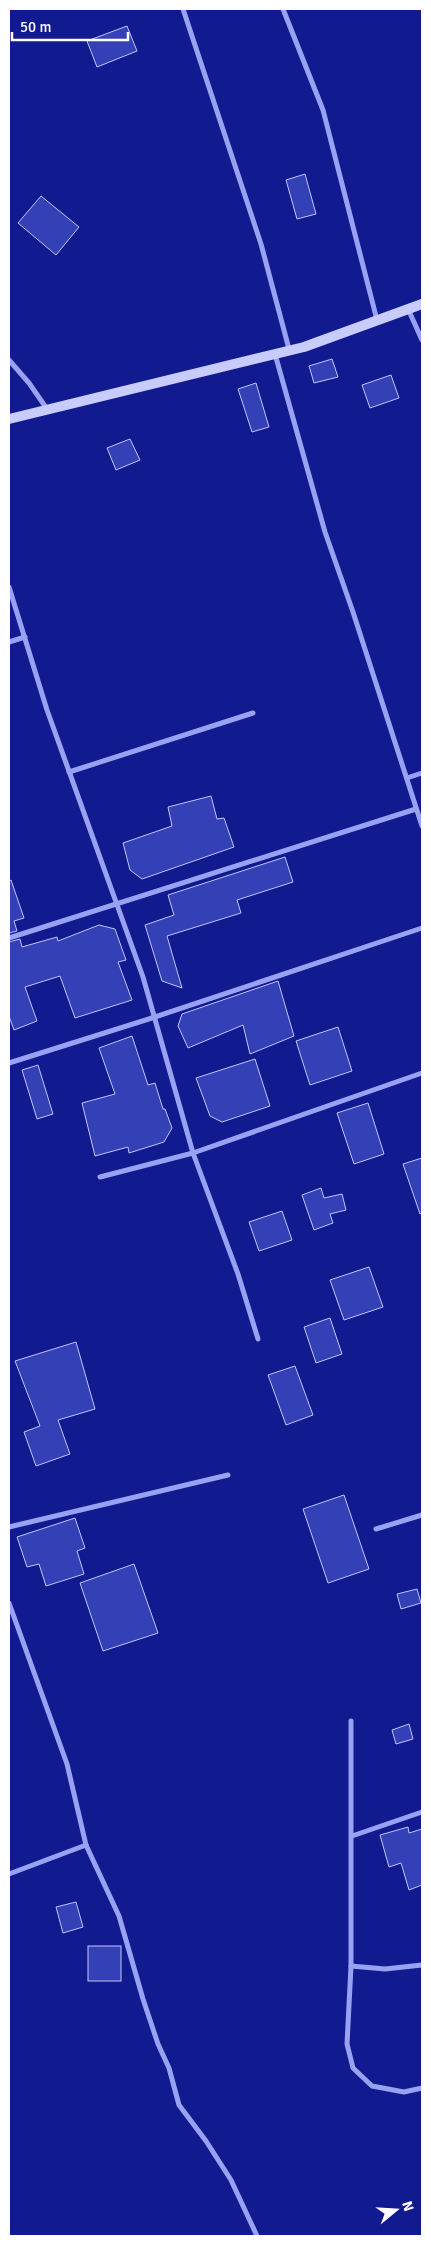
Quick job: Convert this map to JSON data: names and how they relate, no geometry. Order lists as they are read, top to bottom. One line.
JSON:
{"scale_bar":"50 m","north":"right"}
